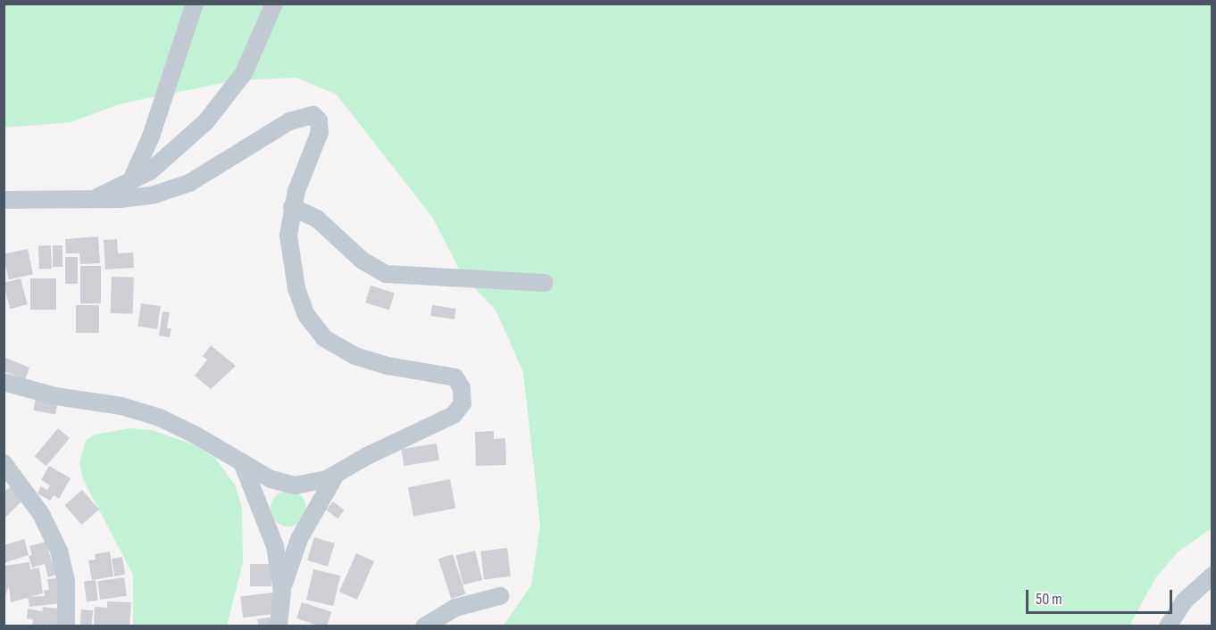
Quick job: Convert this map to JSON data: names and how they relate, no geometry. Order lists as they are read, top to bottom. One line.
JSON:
{"scale_bar":"50 m"}
